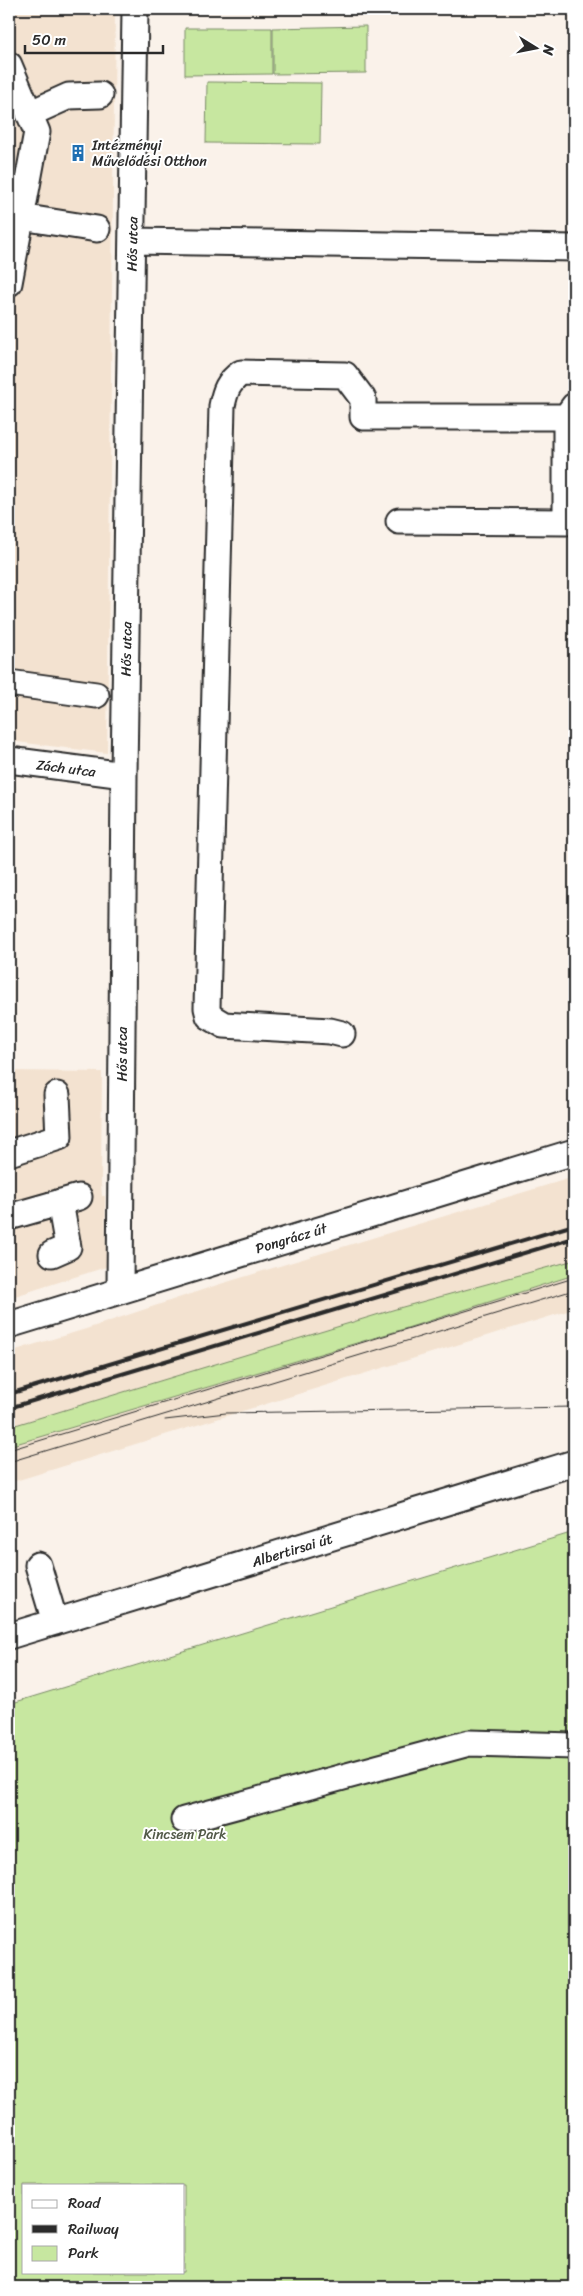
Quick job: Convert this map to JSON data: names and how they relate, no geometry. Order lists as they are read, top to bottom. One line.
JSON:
{"streets":{"street":["Hős utca","Zách utca","Pongrácz út","Albertirsai út"]},"crossings":[["Hős utca","Zách utca"],["Hős utca","Pongrácz út"]],"parks":["Kincsem Park"],"places":{"building":["Intézményi Művelődési Otthon"]},"legend":["Road","Railway","Park"],"scale_bar":"50 m","north":"right"}
